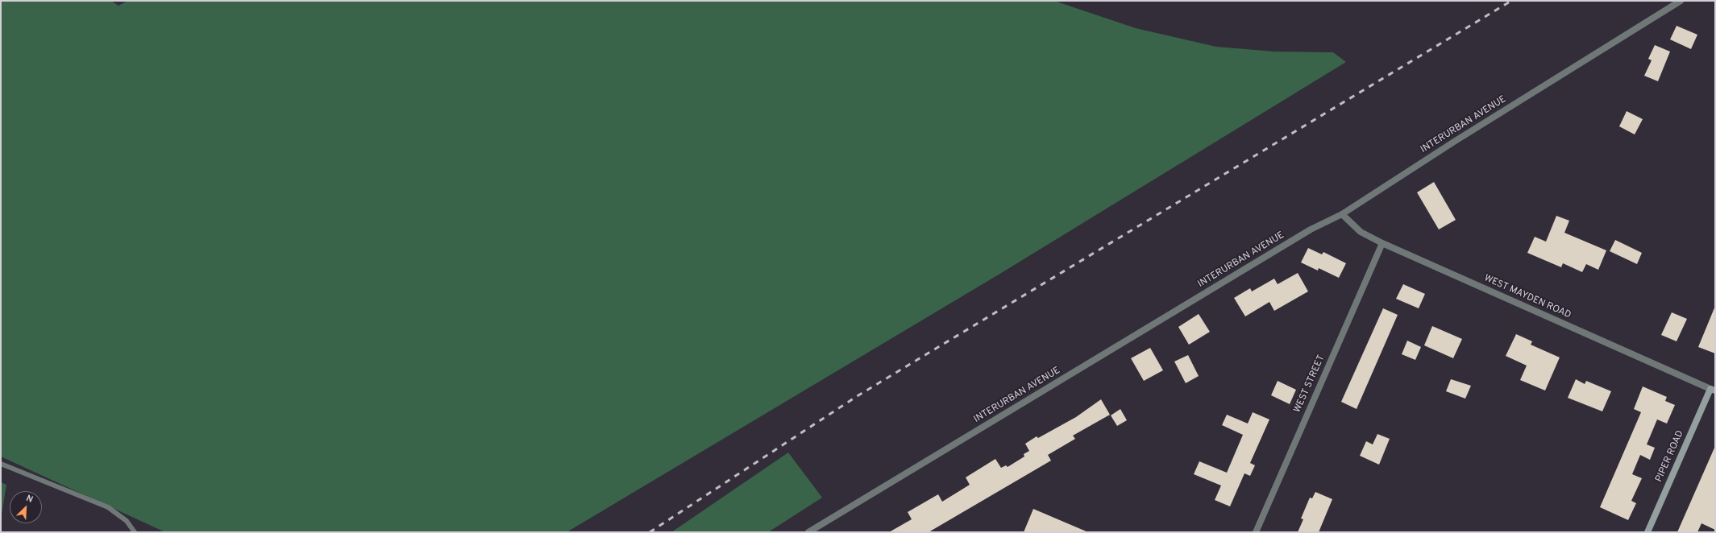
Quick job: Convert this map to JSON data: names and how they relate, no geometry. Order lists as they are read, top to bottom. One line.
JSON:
{"streets":{"street":["INTERURBAN AVENUE","WEST MAYDEN ROAD","WEST STREET","PIPER ROAD"]},"crossings":[["INTERURBAN AVENUE","WEST MAYDEN ROAD"],["WEST MAYDEN ROAD","WEST STREET"],["WEST MAYDEN ROAD","PIPER ROAD"]],"north":"top right"}
